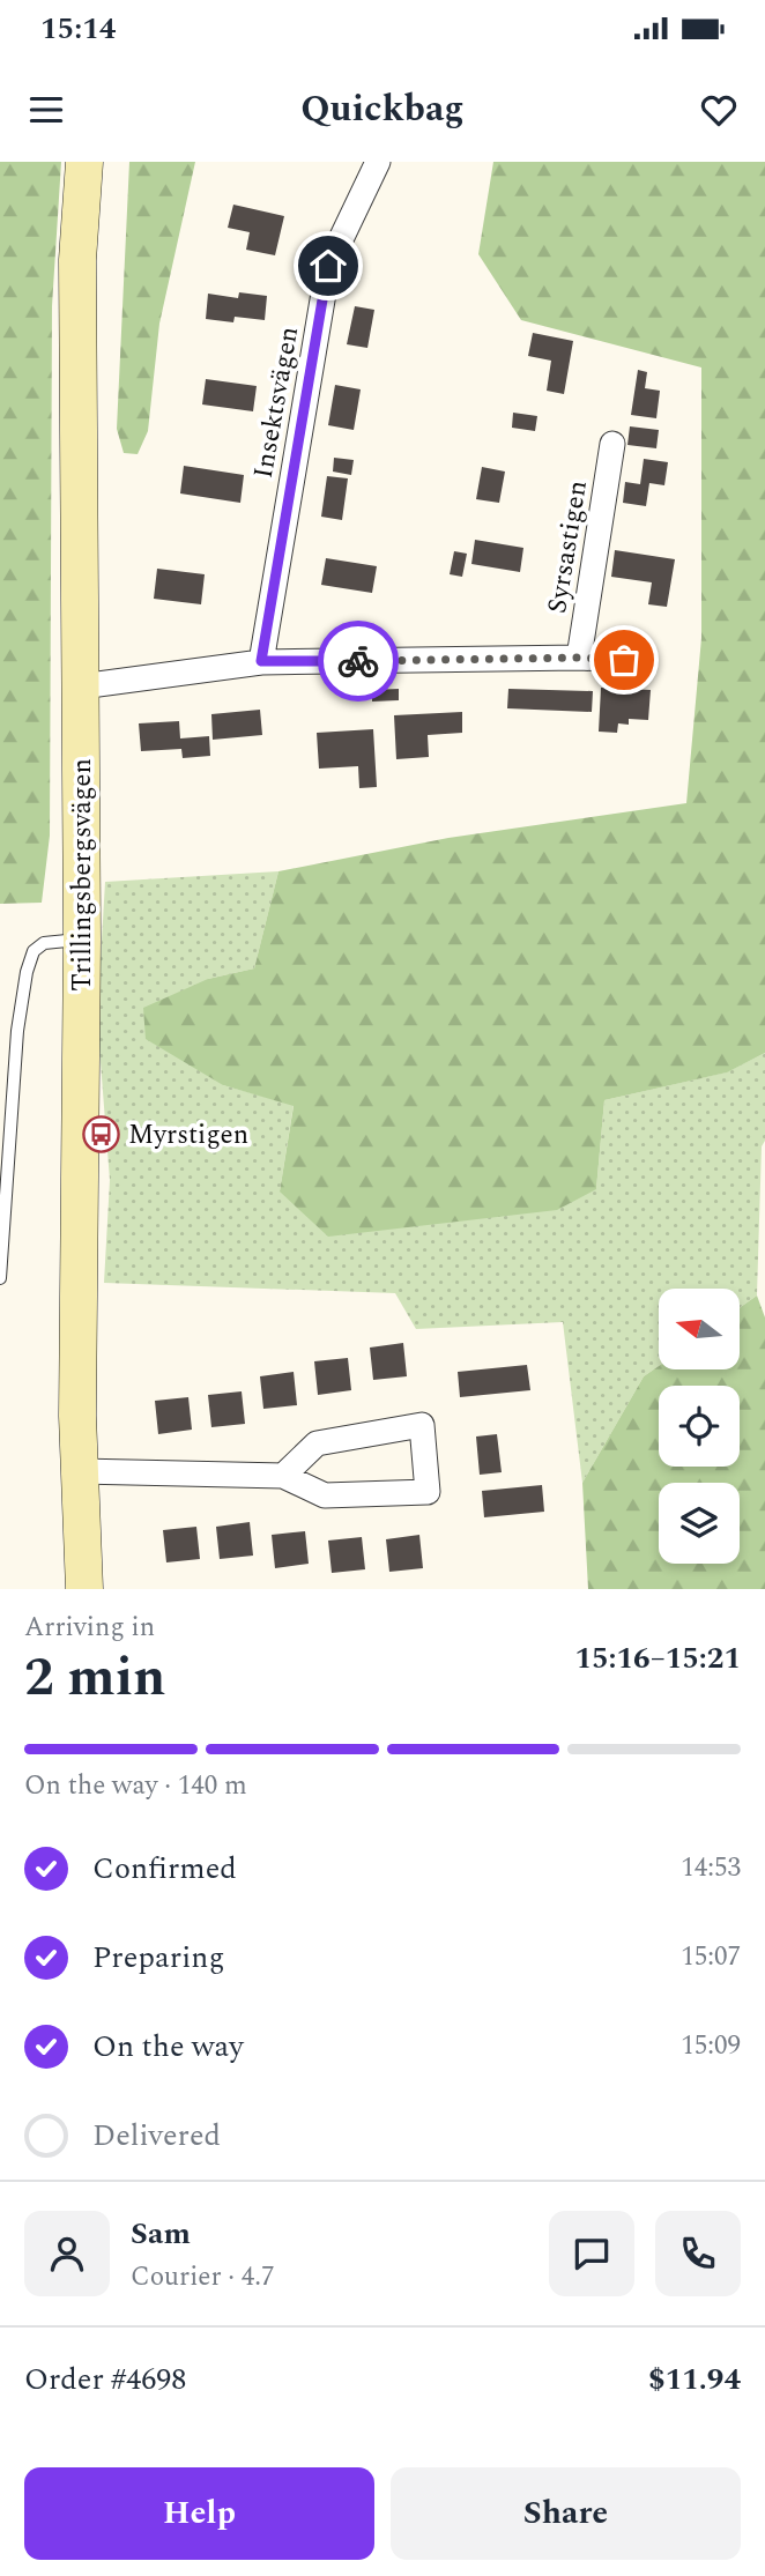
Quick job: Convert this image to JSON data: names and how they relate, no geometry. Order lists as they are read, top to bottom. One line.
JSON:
{"streets":{"street":["Insektsvägen","Syrsastigen","Trillingsbergsvägen"]},"places":{"bus stop":["Myrstigen"]},"north":"left","page":{"status":"15:14","header":"Quickbag","heading":["2 min","Arriving in","15:16–15:21"],"panel":["Sam","Courier · 4.7","Order #4698","$11.94"],"bar":"On the way · 140 m","list":[["Confirmed","14:53"],["Preparing","15:07"],["On the way","15:09"],"Delivered"],"buttons":["Help","Share"]}}
